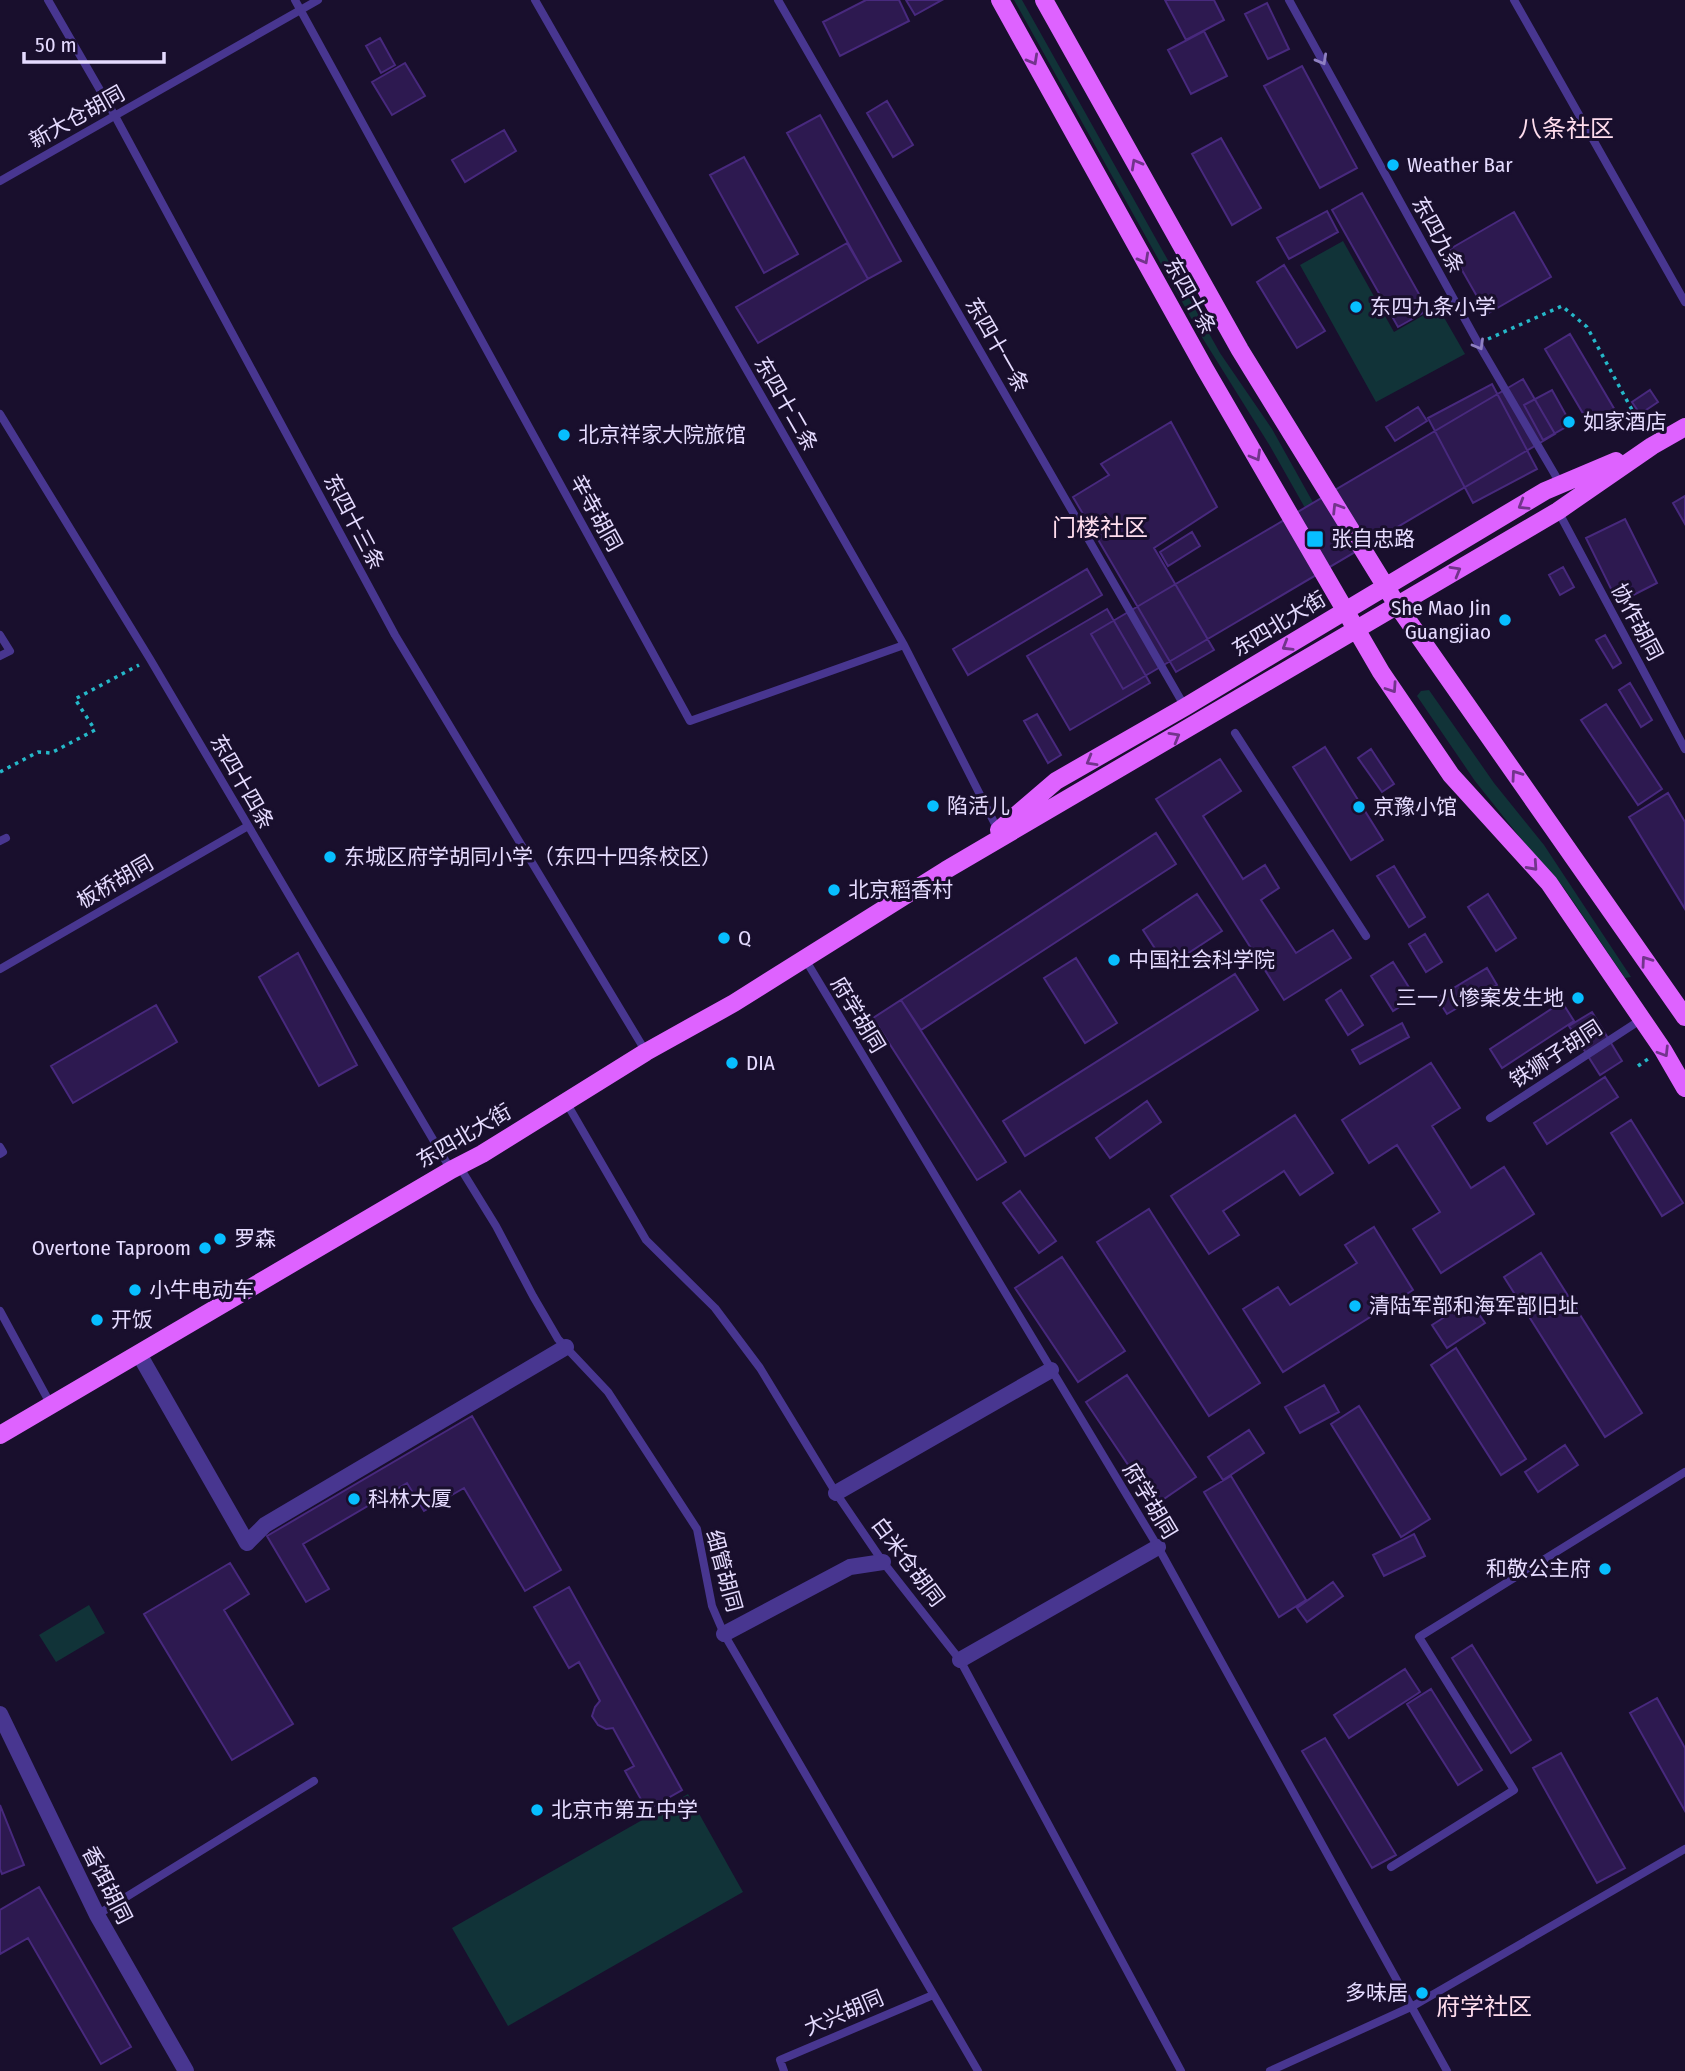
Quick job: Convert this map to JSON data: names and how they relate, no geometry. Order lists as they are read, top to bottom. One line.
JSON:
{"streets":{"main road":["东四十条","东四北大街"],"street":["香饵胡同"],"lane":["新大仓胡同","东四九条","东四十一条","东四十二条","辛寺胡同","东四十三条","协作胡同","东四十四条","板桥胡同","府学胡同","铁狮子胡同","白米仓胡同","细管胡同","大兴胡同"]},"crossings":[["新大仓胡同","辛寺胡同"],["新大仓胡同","东四十三条"],["东四九条","东四北大街"],["东四十条","东四北大街"],["东四十一条","东四北大街"],["东四十二条","辛寺胡同"],["东四十二条","东四北大街"],["东四十三条","东四北大街"],["协作胡同","东四北大街"],["东四北大街","东四十四条"],["东四北大街","府学胡同"],["东四北大街","白米仓胡同"],["东四北大街","细管胡同"],["东四十四条","板桥胡同"],["东四十四条","细管胡同"],["细管胡同","大兴胡同"]],"one_way":["东四九条"],"districts":["八条社区","门楼社区","府学社区"],"places":{"other":["Weather Bar","东四九条小学","如家酒店","北京祥家大院旅馆","She Mao Jin Guangjiao","陷活儿","京豫小馆","东城区府学胡同小学（东四十四条校区）","北京稻香村","Q","中国社会科学院","三一八惨案发生地","DIA","罗森","Overtone Taproom","小牛电动车","清陆军部和海军部旧址","开饭","科林大厦","和敬公主府","北京市第五中学","多味居"],"transit":["张自忠路"]},"scale_bar":"50 m"}
